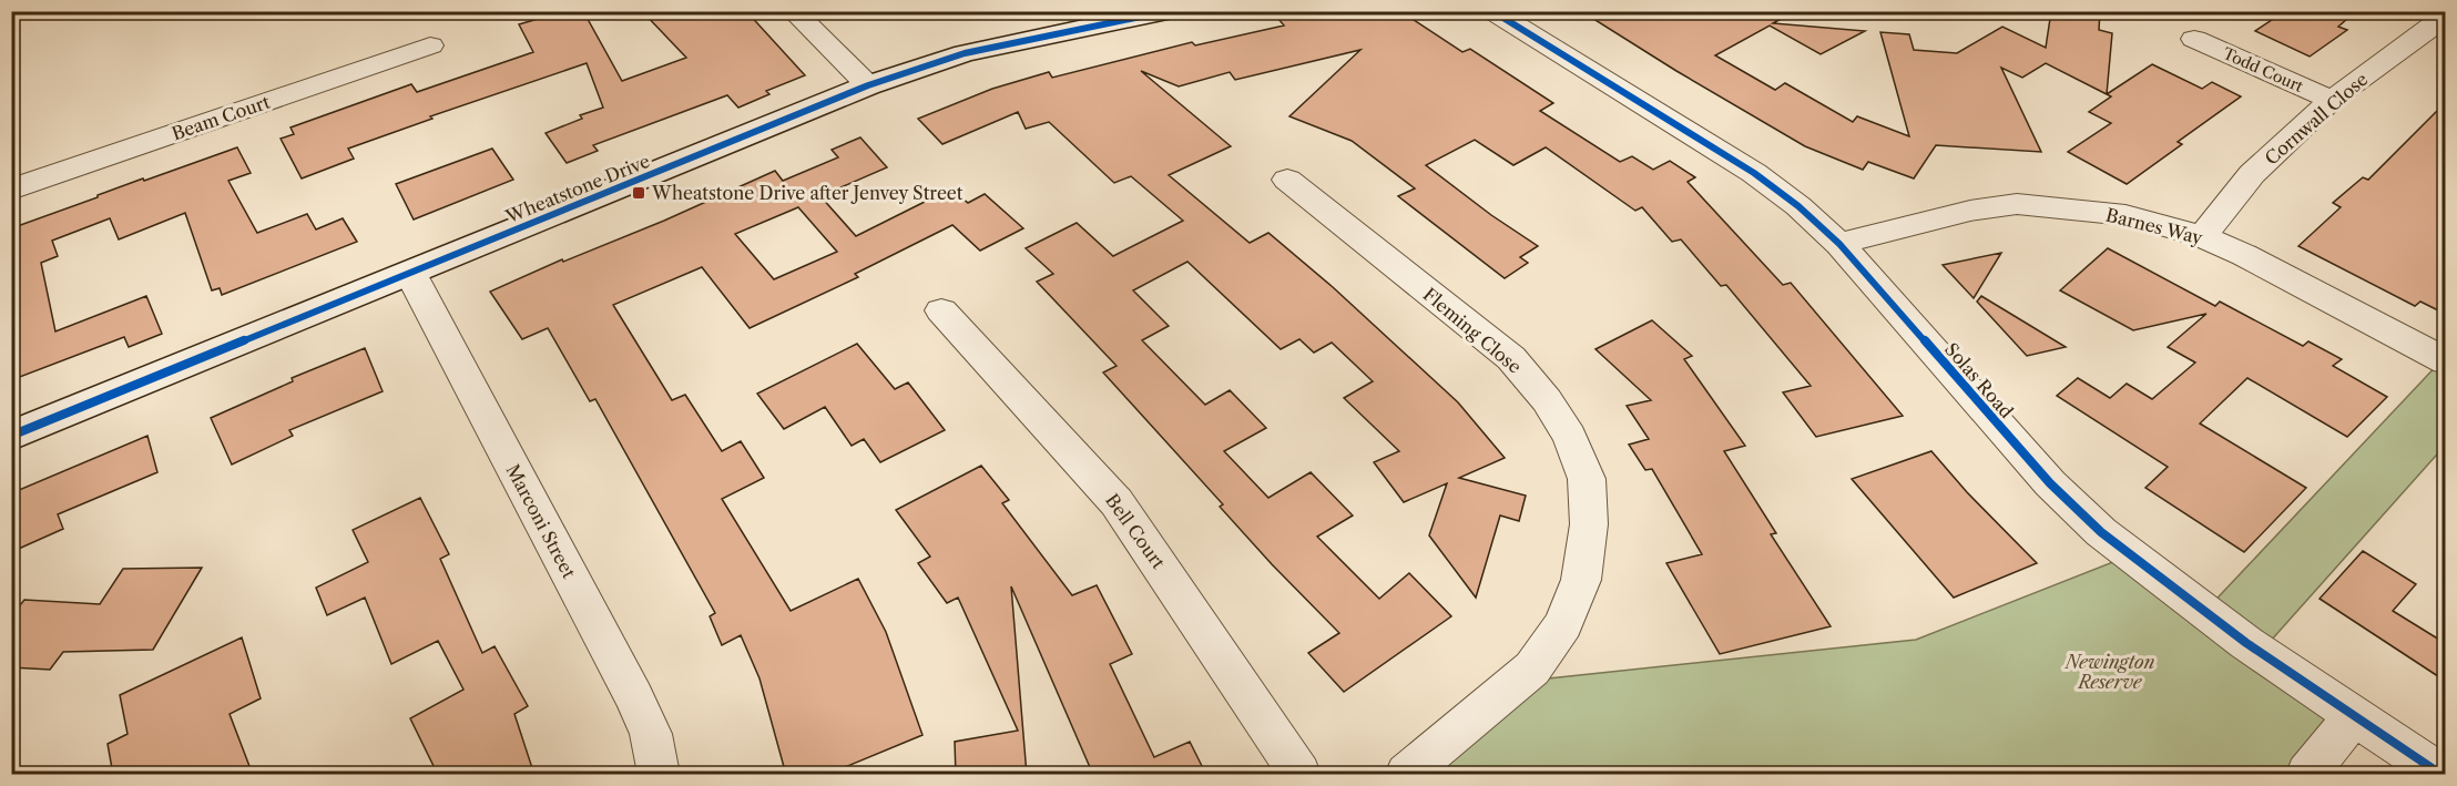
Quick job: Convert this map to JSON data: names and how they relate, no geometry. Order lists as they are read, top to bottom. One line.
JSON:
{"streets":{"street":["Todd Court","Beam Court","Cornwall Close","Wheatstone Drive","Barnes Way","Fleming Close","Solas Road","Marconi Street","Bell Court"]},"crossings":[["Todd Court","Cornwall Close"],["Cornwall Close","Barnes Way"],["Wheatstone Drive","Marconi Street"],["Barnes Way","Solas Road"]],"parks":["Newington Reserve"],"places":{"transit":["Wheatstone Drive after Jenvey Street"]}}
